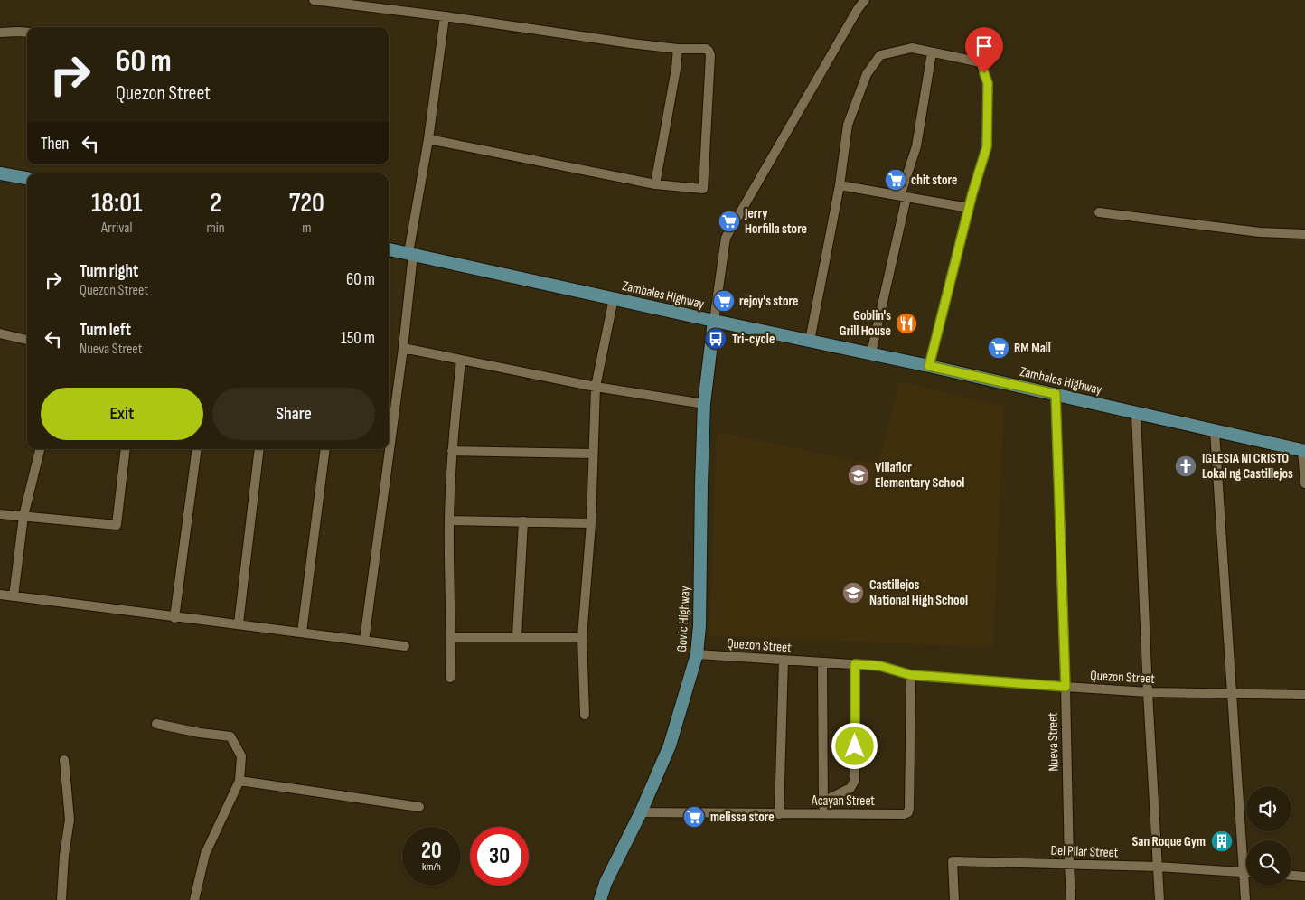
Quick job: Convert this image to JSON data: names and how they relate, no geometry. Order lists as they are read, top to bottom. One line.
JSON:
{"streets":{"main road":["Zambales Highway","Govic Highway"],"street":["Quezon Street","Nueva Street","Acayan Street","Del Pilar Street"]},"crossings":[["Zambales Highway","Govic Highway"],["Zambales Highway","Nueva Street"],["Govic Highway","Quezon Street"],["Govic Highway","Acayan Street"],["Quezon Street","Nueva Street"],["Quezon Street","Acayan Street"],["Nueva Street","Del Pilar Street"]],"places":{"supermarket":["chit store","Jerry Horfilla store","rejoy's store","RM Mall","melissa store"],"restaurant":["Goblin's Grill House"],"bus stop":["Tri-cycle"],"church":["IGLESIA NI CRISTO Lokal ng Castillejos"],"school or university":["Villaflor Elementary School","Castillejos National High School"],"building":["San Roque Gym"]},"page":{"turn":["60 m","Quezon Street"],"then":"Then","eta":["18:01","Arrival","2","min","720","m"],"list":[{"name":"Turn right","note":"Quezon Street","value":"60 m"},{"name":"Turn left","note":"Nueva Street","value":"150 m"}],"buttons":["Exit","Share"],"speed":"20 km/h","limit":"30"}}
